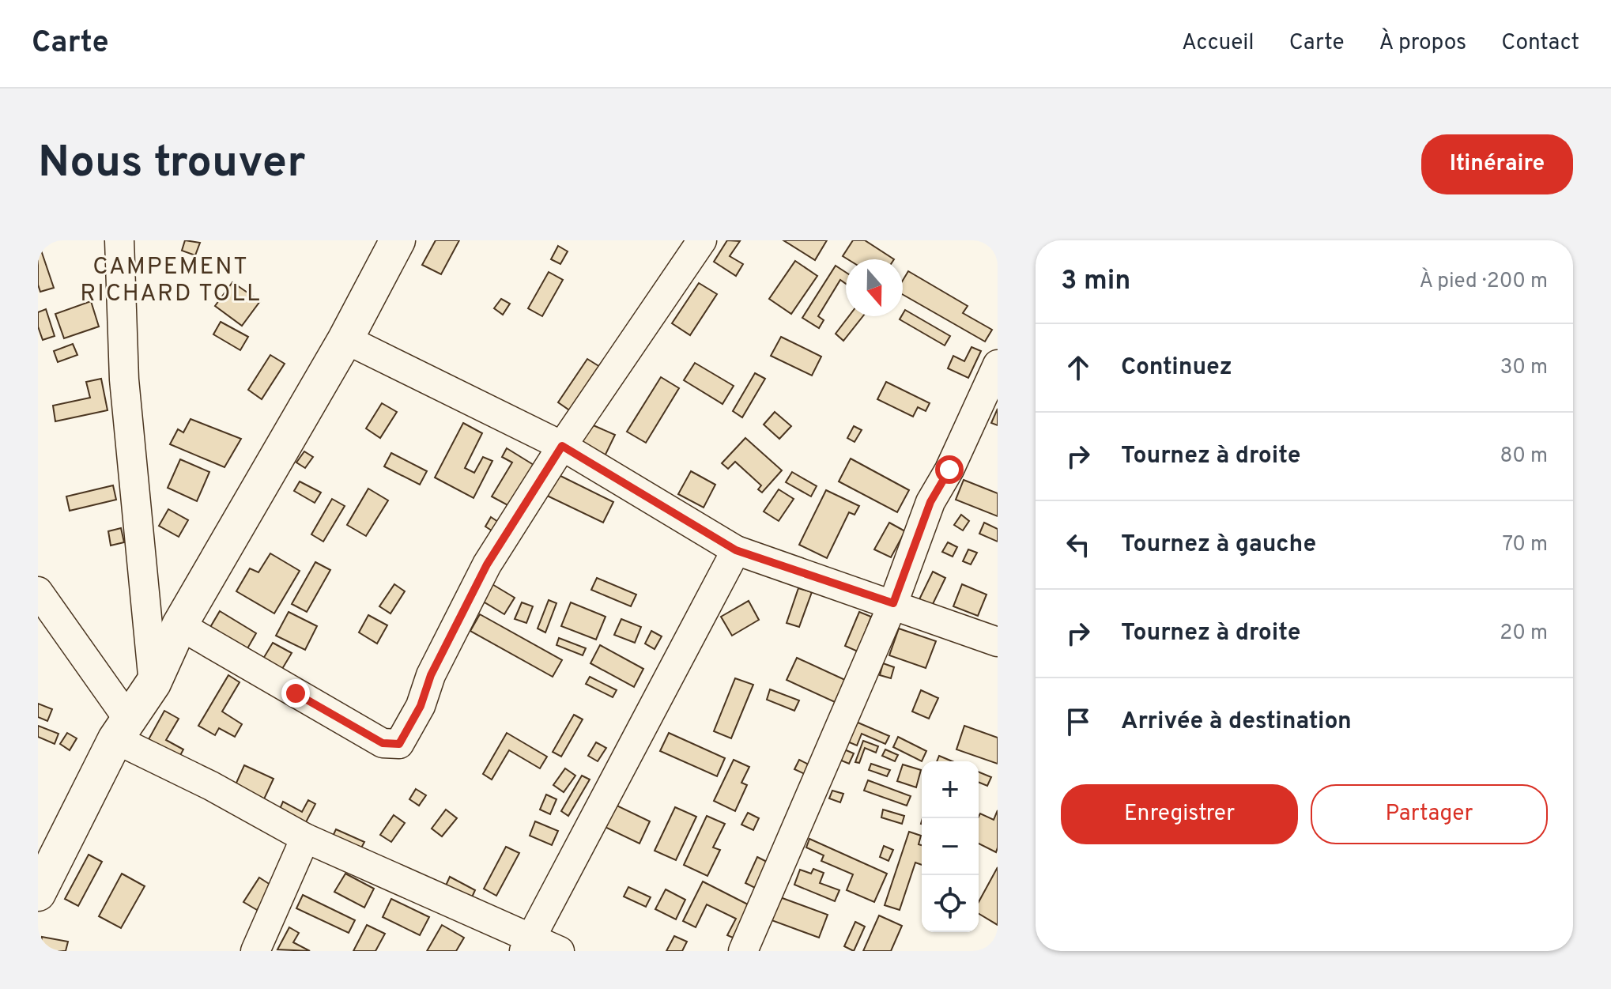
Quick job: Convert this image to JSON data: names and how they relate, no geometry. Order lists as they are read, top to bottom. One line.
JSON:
{"districts":["CAMPEMENT RICHARD TOLL"],"north":"bottom","page":{"header":"Carte","nav":["Accueil","Carte","À propos","Contact"],"buttons":["Itinéraire",["Enregistrer","Partager"]],"title":"Nous trouver","heading":["3 min","À pied · 200 m"],"list":[["Continuez","30 m"],["Tournez à droite","80 m"],["Tournez à gauche","70 m"],["Tournez à droite","20 m"],"Arrivée à destination"],"map_buttons":["+","−"]}}
